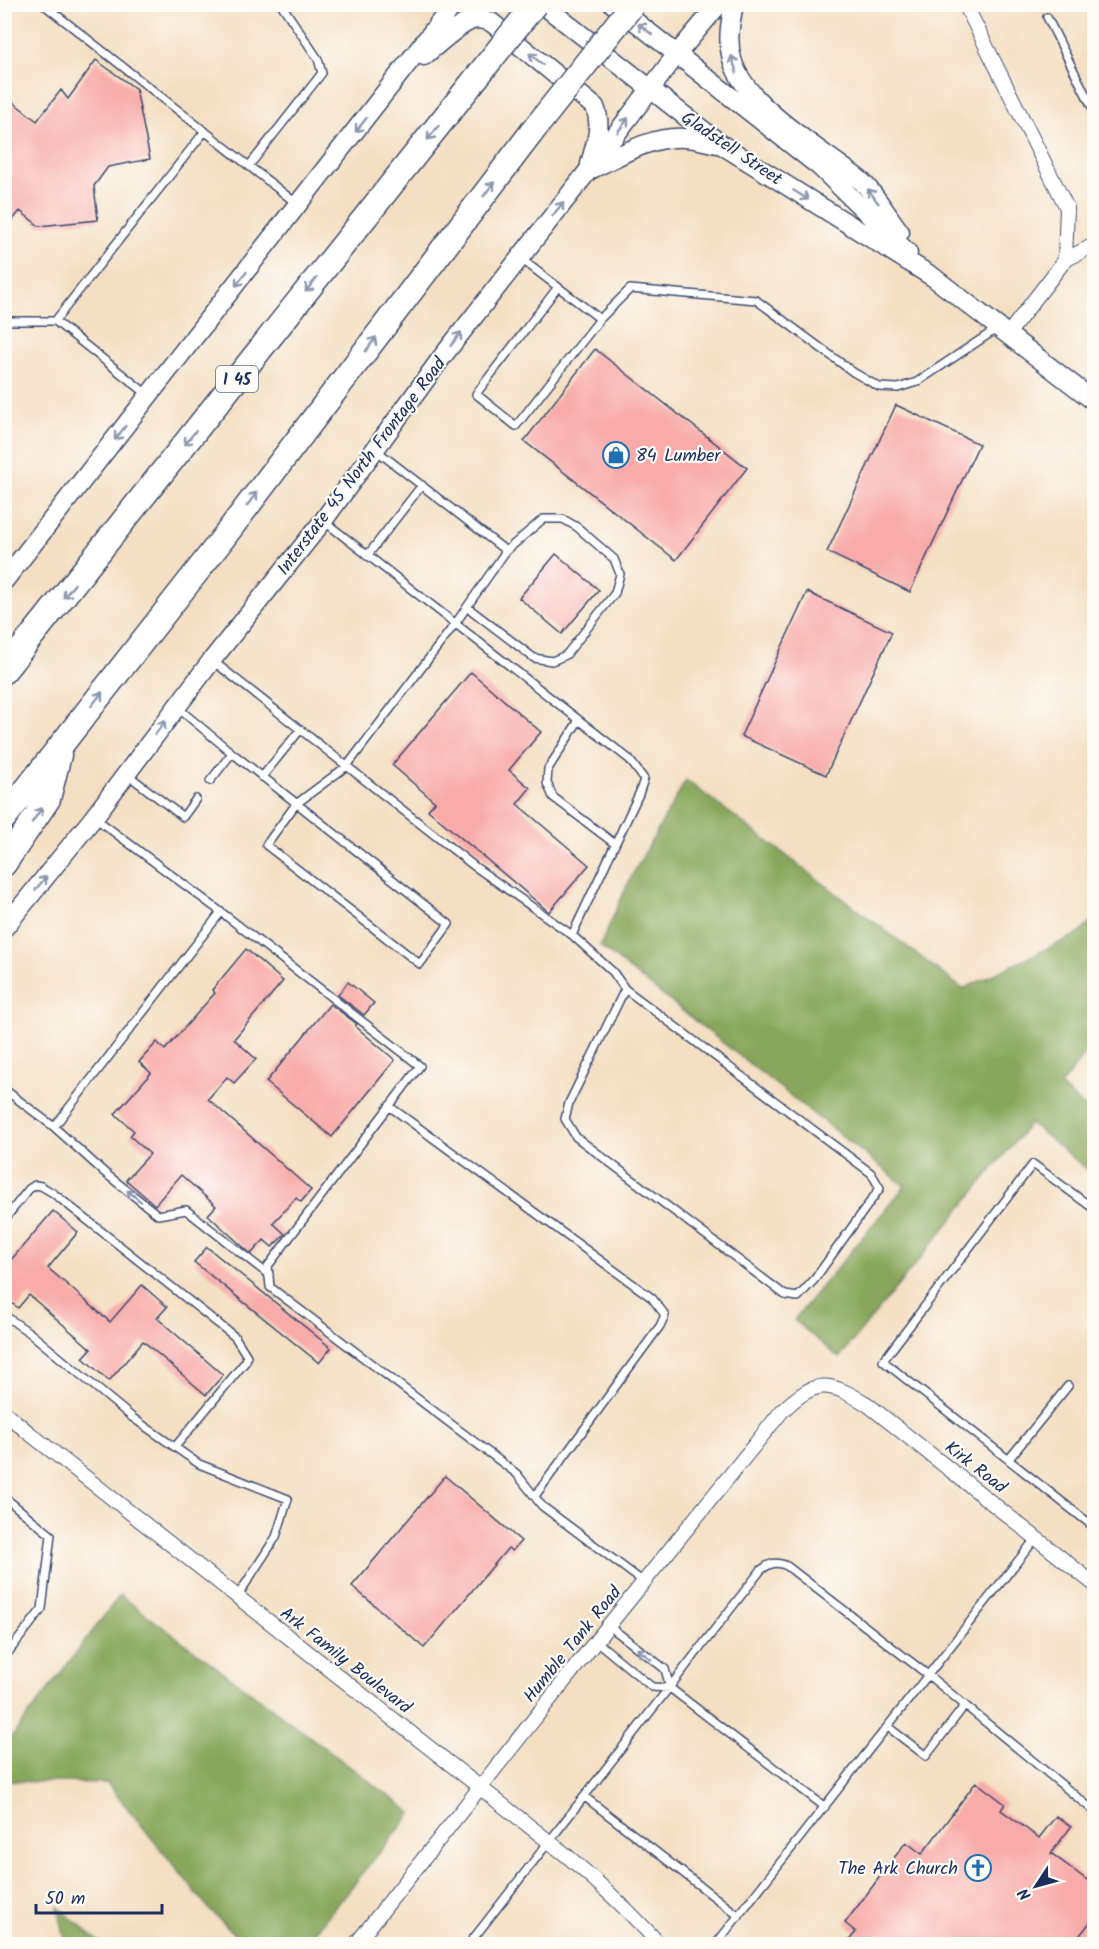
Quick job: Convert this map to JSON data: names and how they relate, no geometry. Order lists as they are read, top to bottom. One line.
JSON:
{"streets":{"highway":["I 45"],"main road":["Gladstell Street","Interstate 45 North Frontage Road"],"street":["Kirk Road","Humble Tank Road","Ark Family Boulevard"]},"crossings":[["Gladstell Street","Interstate 45 North Frontage Road"],["Kirk Road","Humble Tank Road"],["Humble Tank Road","Ark Family Boulevard"]],"one_way":["Interstate 45 North Frontage Road"],"places":{"shop":["84 Lumber"],"church":["The Ark Church"]},"scale_bar":"50 m","north":"bottom left"}
